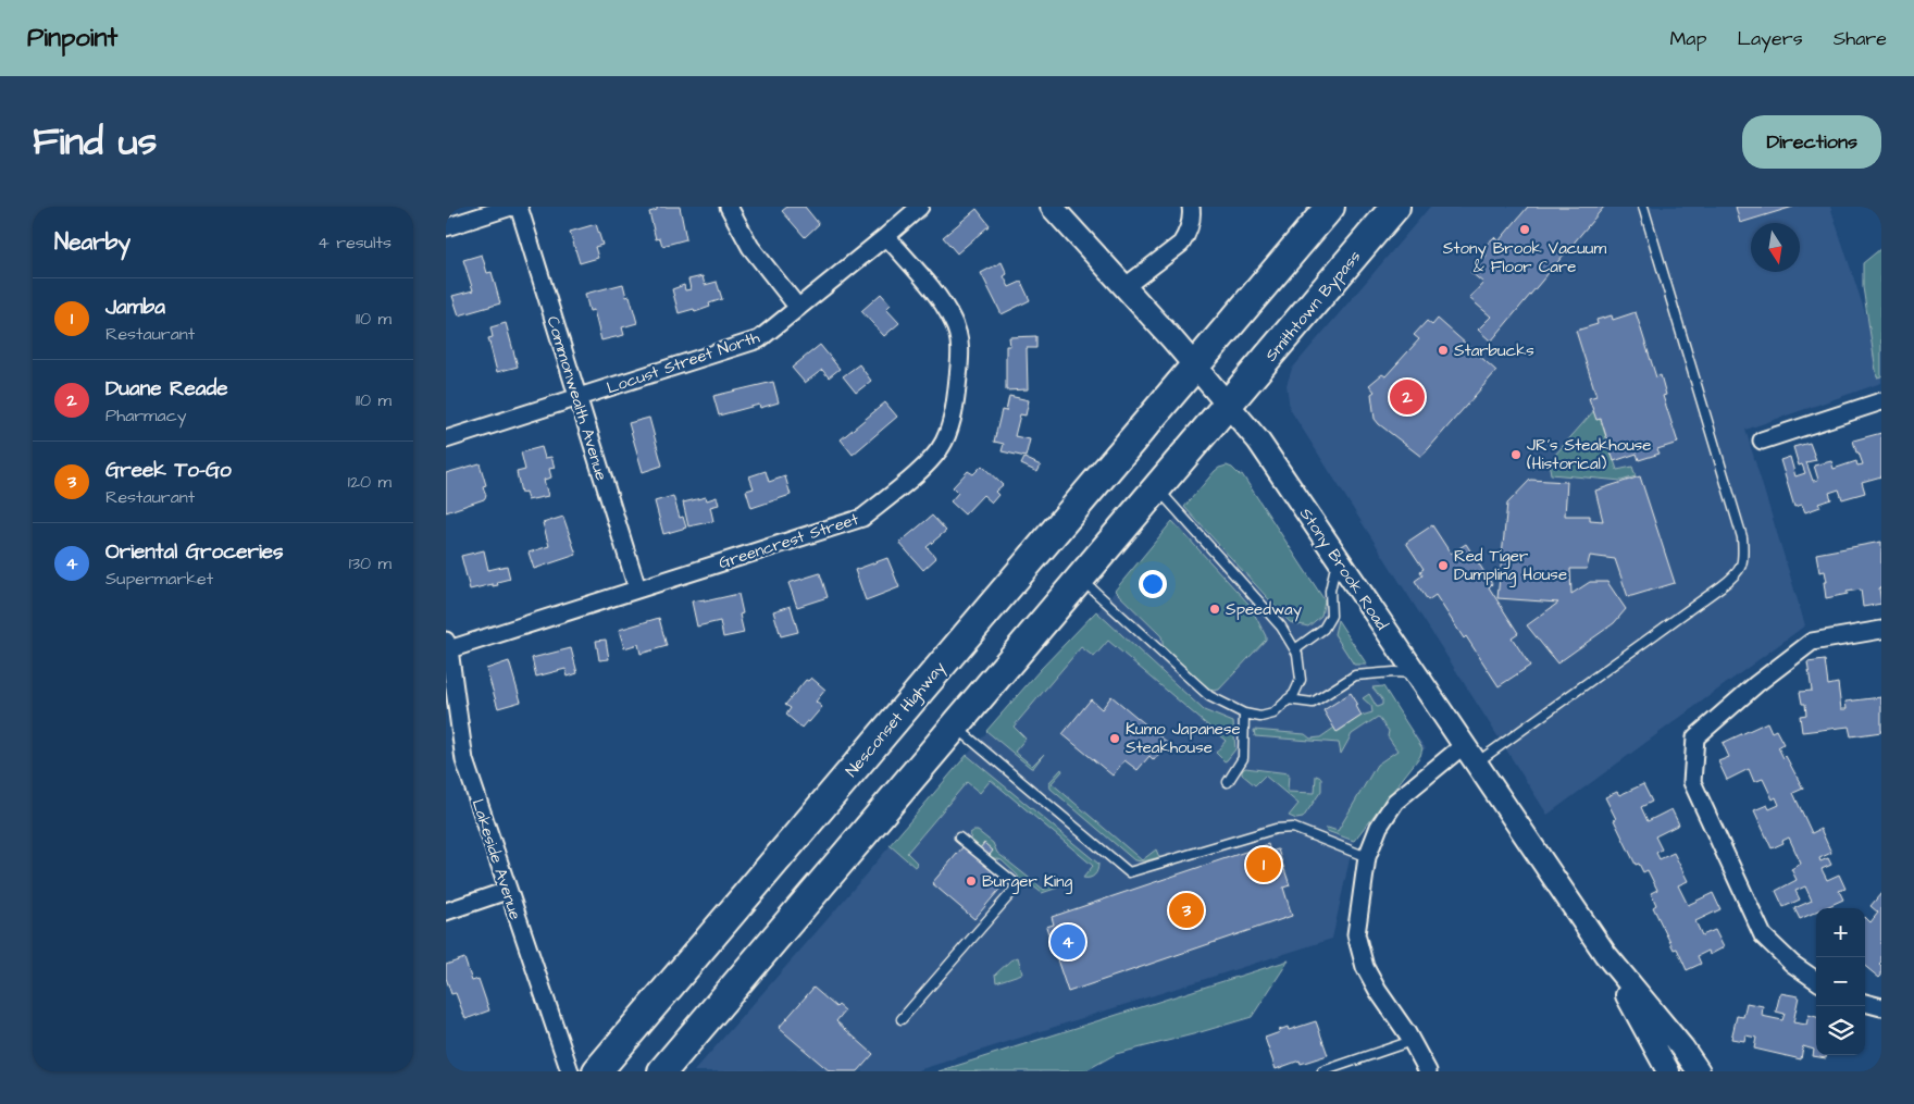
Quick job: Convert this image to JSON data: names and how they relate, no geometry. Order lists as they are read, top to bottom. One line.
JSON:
{"streets":{"highway":["Smithtown Bypass","Nesconset Highway"],"main road":["Stony Brook Road"],"street":["Locust Street North","Commonwealth Avenue","Greencrest Street","Lakeside Avenue"]},"crossings":[["Smithtown Bypass","Stony Brook Road"],["Locust Street North","Commonwealth Avenue"],["Locust Street North","Greencrest Street"],["Commonwealth Avenue","Greencrest Street"],["Greencrest Street","Lakeside Avenue"],["Stony Brook Road","Nesconset Highway"]],"places":["Stony Brook Vacuum & Floor Care","Starbucks","JR's Steakhouse (Historical)","Red Tiger Dumpling House","Speedway","Kumo Japanese Steakhouse","Burger King"],"north":"bottom","page":{"header":"Pinpoint","nav":["Map","Layers","Share"],"title":"Find us","buttons":"Directions","heading":["Nearby","4 results"],"list":[{"mark":"1","name":"Jamba","note":"Restaurant","value":"110 m"},{"mark":"2","name":"Duane Reade","note":"Pharmacy","value":"110 m"},{"mark":"3","name":"Greek To-Go","note":"Restaurant","value":"120 m"},{"mark":"4","name":"Oriental Groceries","note":"Supermarket","value":"130 m"}],"pins":["2","1","3","4"],"map_buttons":["+","−"]}}
